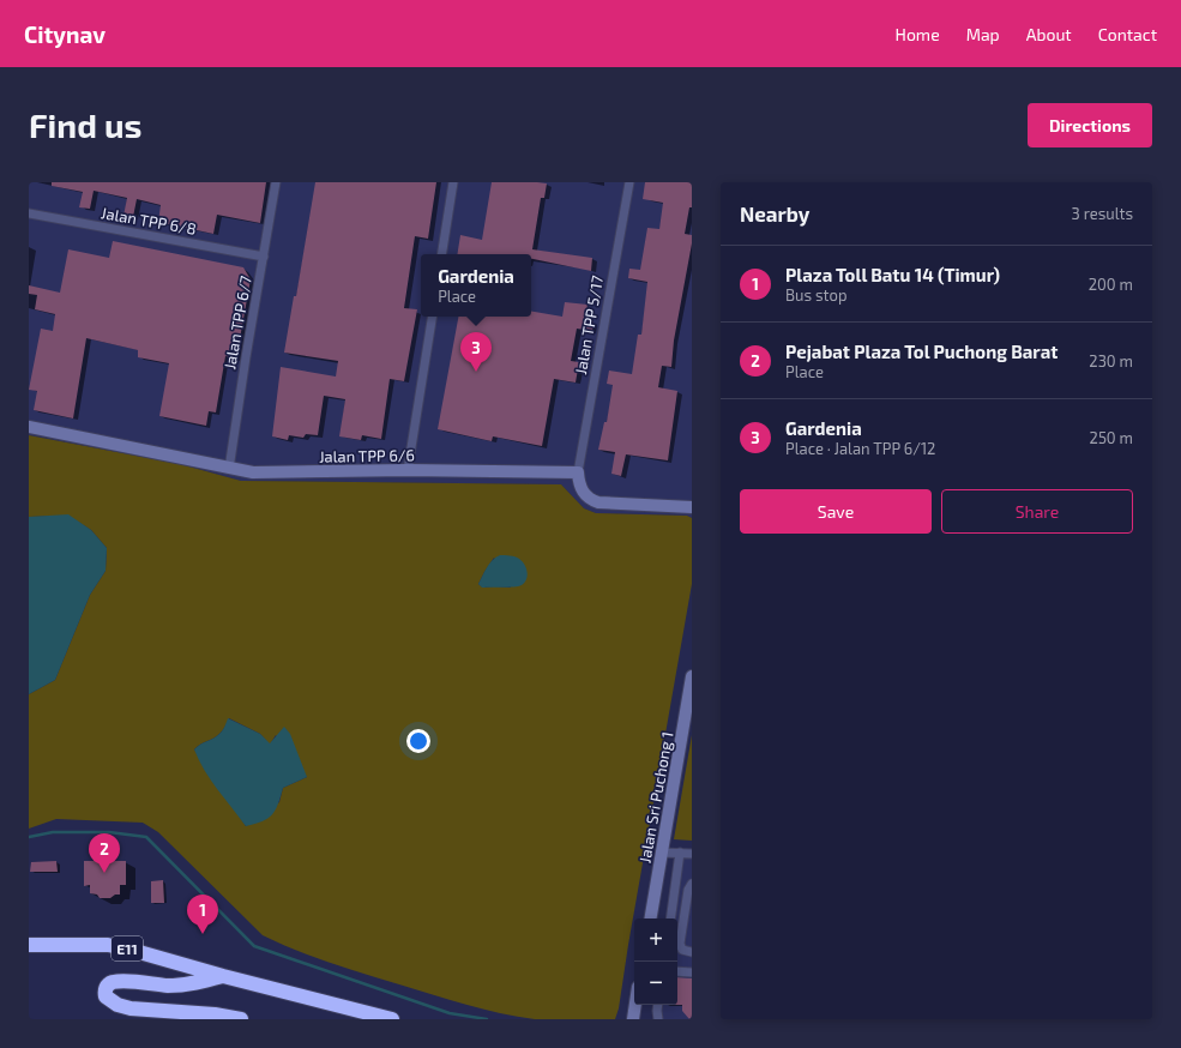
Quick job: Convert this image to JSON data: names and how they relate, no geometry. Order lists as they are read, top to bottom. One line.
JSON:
{"streets":{"highway":["E11"],"street":["Jalan TPP 6/8","Jalan TPP 6/7","Jalan TPP 5/17","Jalan TPP 6/6","Jalan Sri Puchong 1"]},"crossings":[["Jalan TPP 6/8","Jalan TPP 6/7"],["Jalan TPP 6/7","Jalan TPP 6/6"],["Jalan TPP 5/17","Jalan TPP 6/6"]],"page":{"header":"Citynav","nav":["Home","Map","About","Contact"],"buttons":["Directions",["Save","Share"]],"title":"Find us","heading":["Nearby","3 results"],"list":[{"mark":"1","name":"Plaza Toll Batu 14 (Timur)","note":"Bus stop","value":"200 m"},{"mark":"2","name":"Pejabat Plaza Tol Puchong Barat","note":"Place","value":"230 m"},{"mark":"3","name":"Gardenia","note":"Place · Jalan TPP 6/12","value":"250 m"}],"popup":["Gardenia","Place"],"pins":["3","2","1"],"map_buttons":["+","−"]}}
